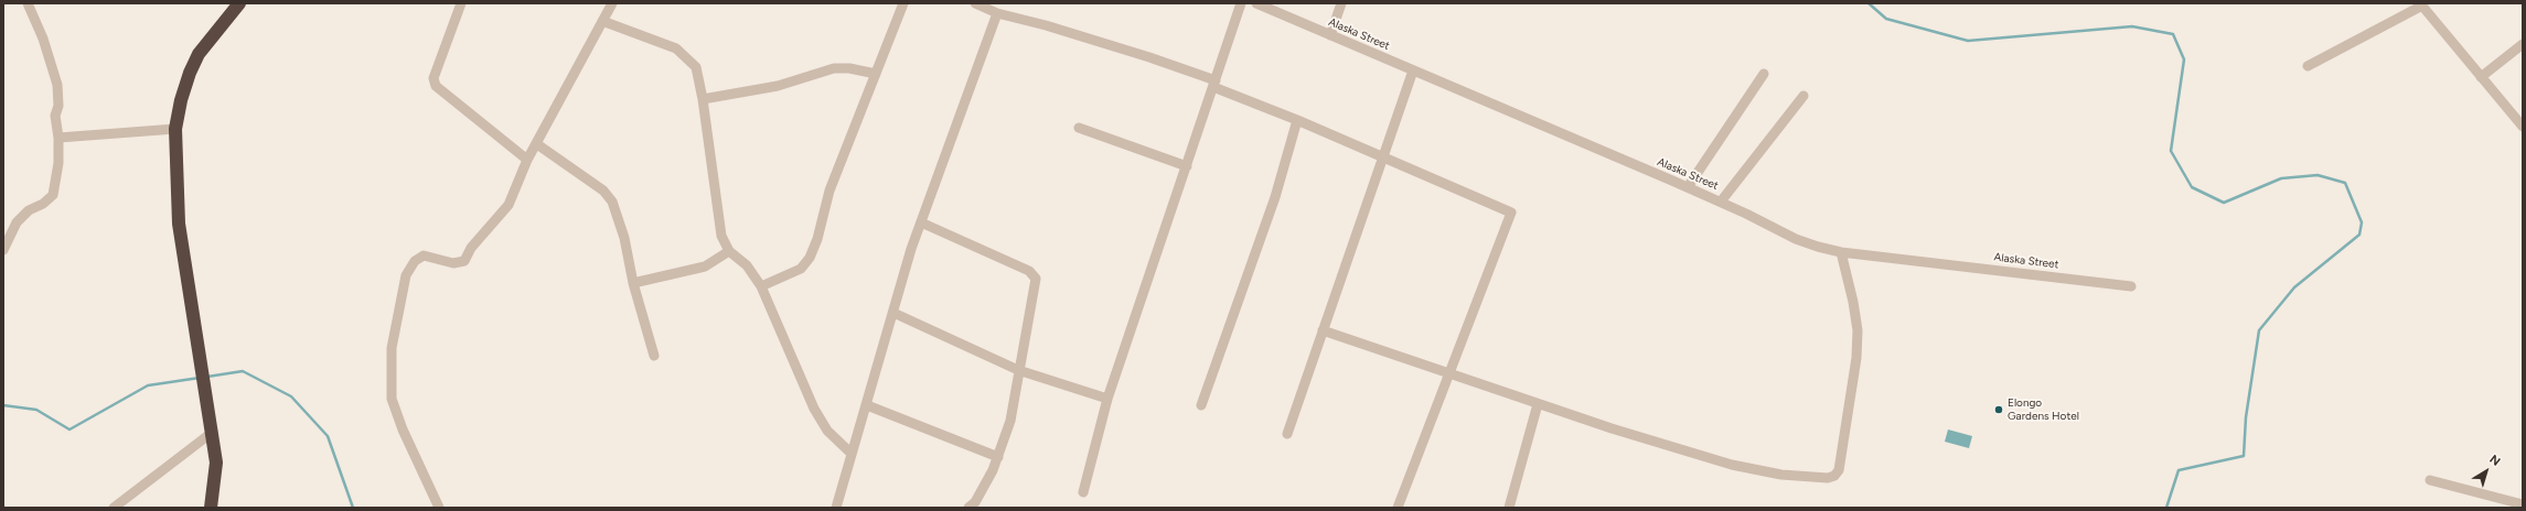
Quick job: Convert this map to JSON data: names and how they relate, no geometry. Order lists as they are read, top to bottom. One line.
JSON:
{"streets":{"street":["Alaska Street"]},"places":["Elongo Gardens Hotel"],"north":"top right"}
